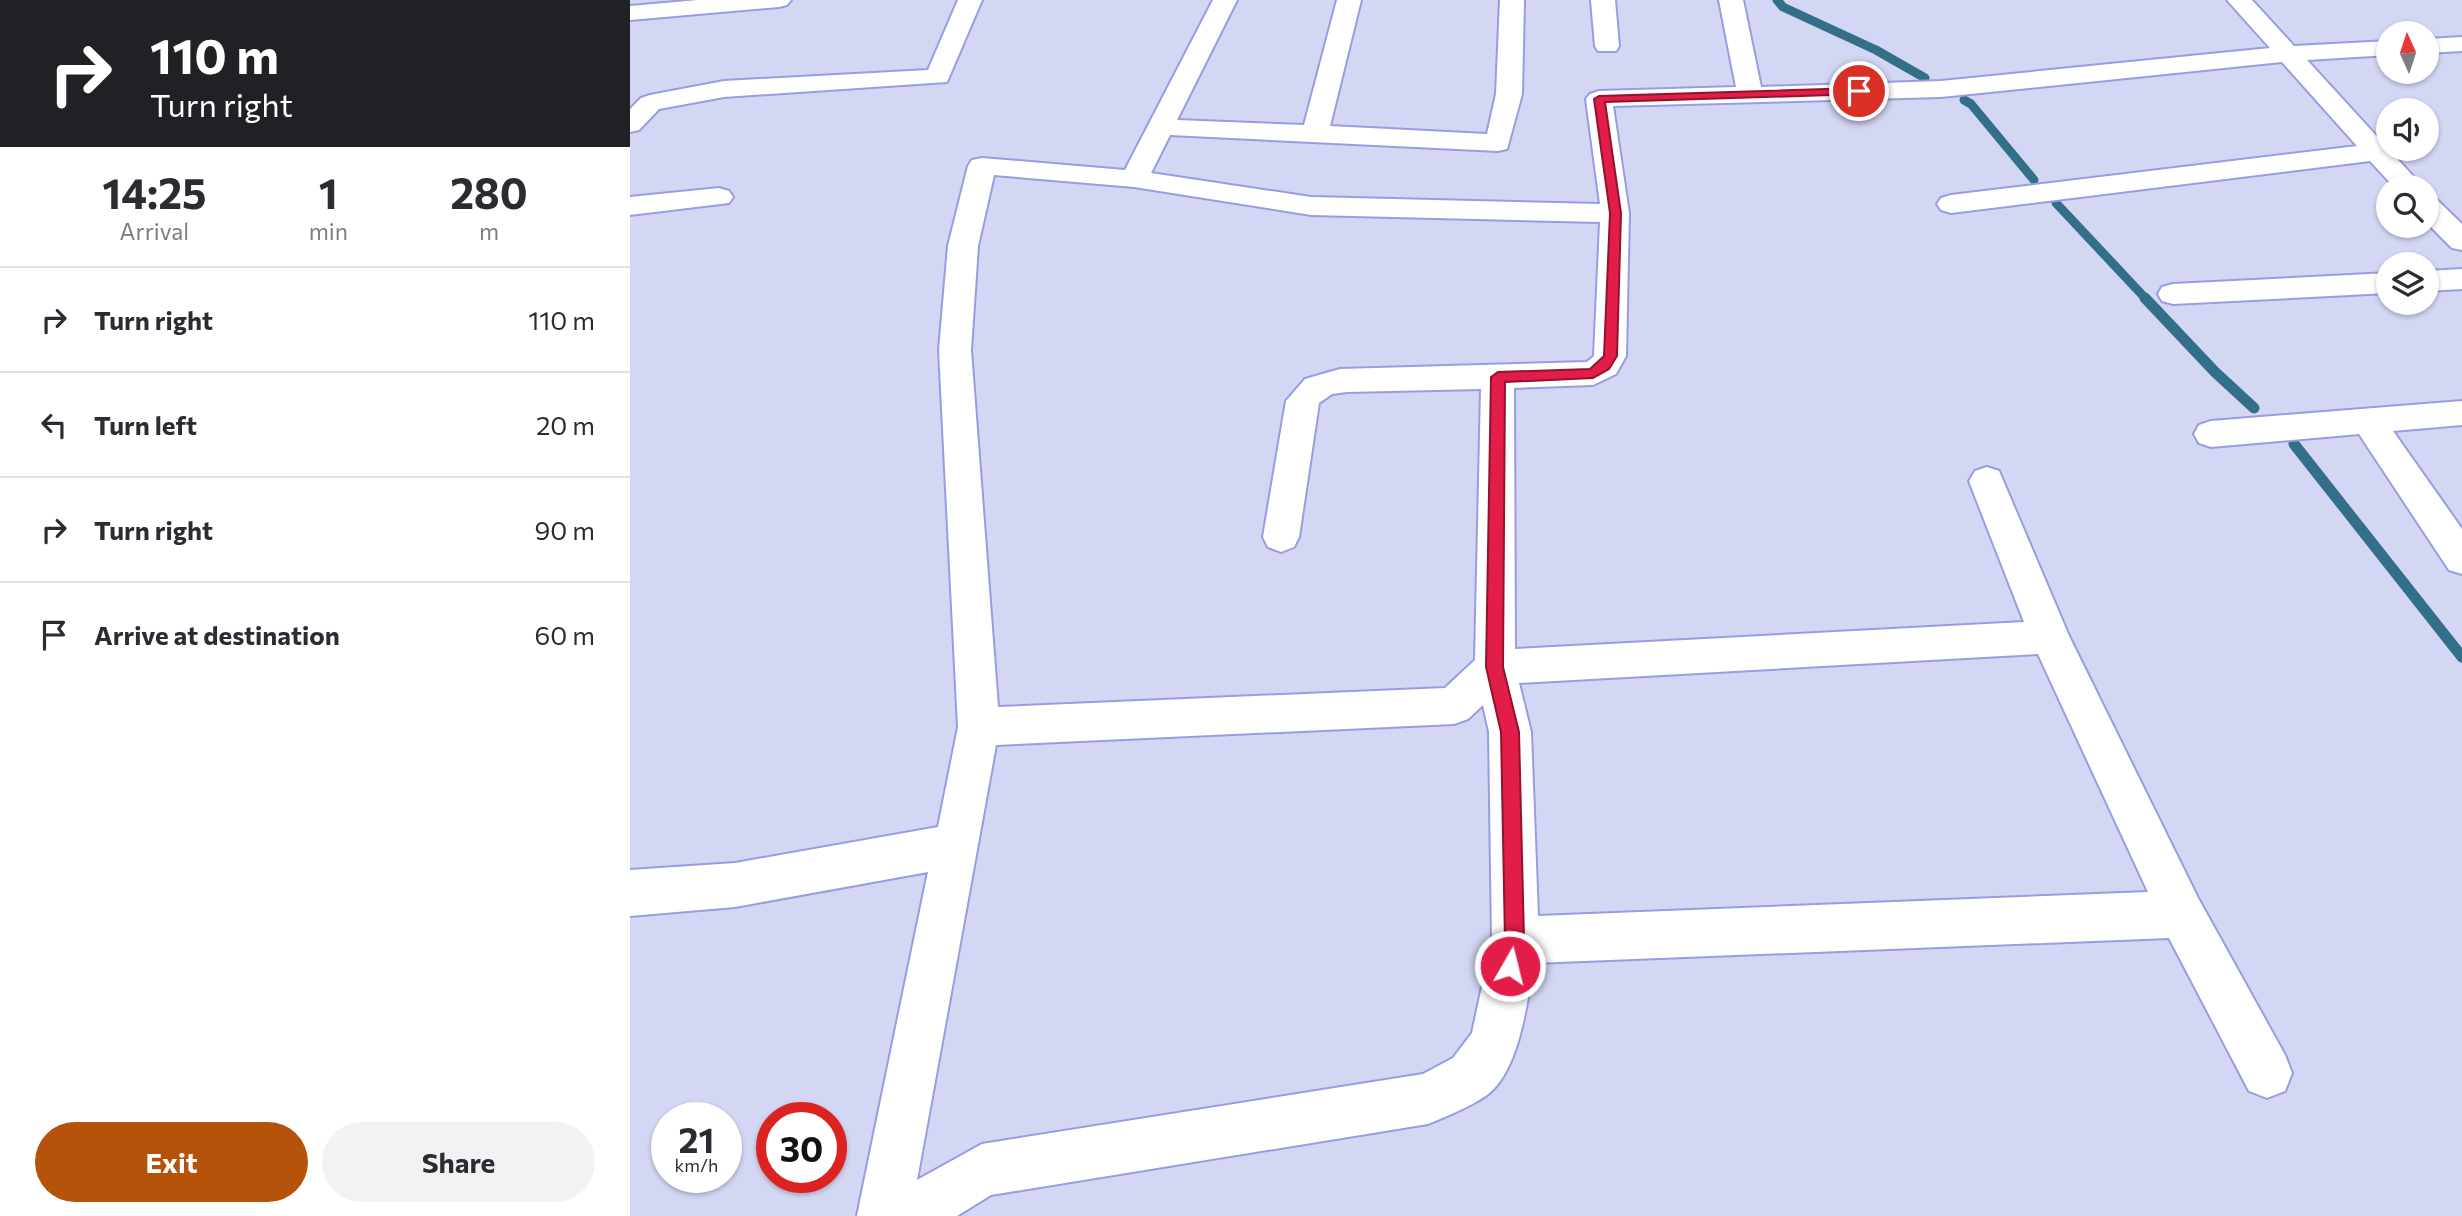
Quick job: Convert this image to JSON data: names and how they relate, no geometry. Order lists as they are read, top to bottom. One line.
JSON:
{"north":"top","page":{"turn":["110 m","Turn right"],"eta":["14:25","Arrival","1","min","280","m"],"list":[{"name":"Turn right","value":"110 m"},{"name":"Turn left","value":"20 m"},{"name":"Turn right","value":"90 m"},{"name":"Arrive at destination","value":"60 m"}],"speed":"21 km/h","limit":"30","buttons":["Exit","Share"]}}
